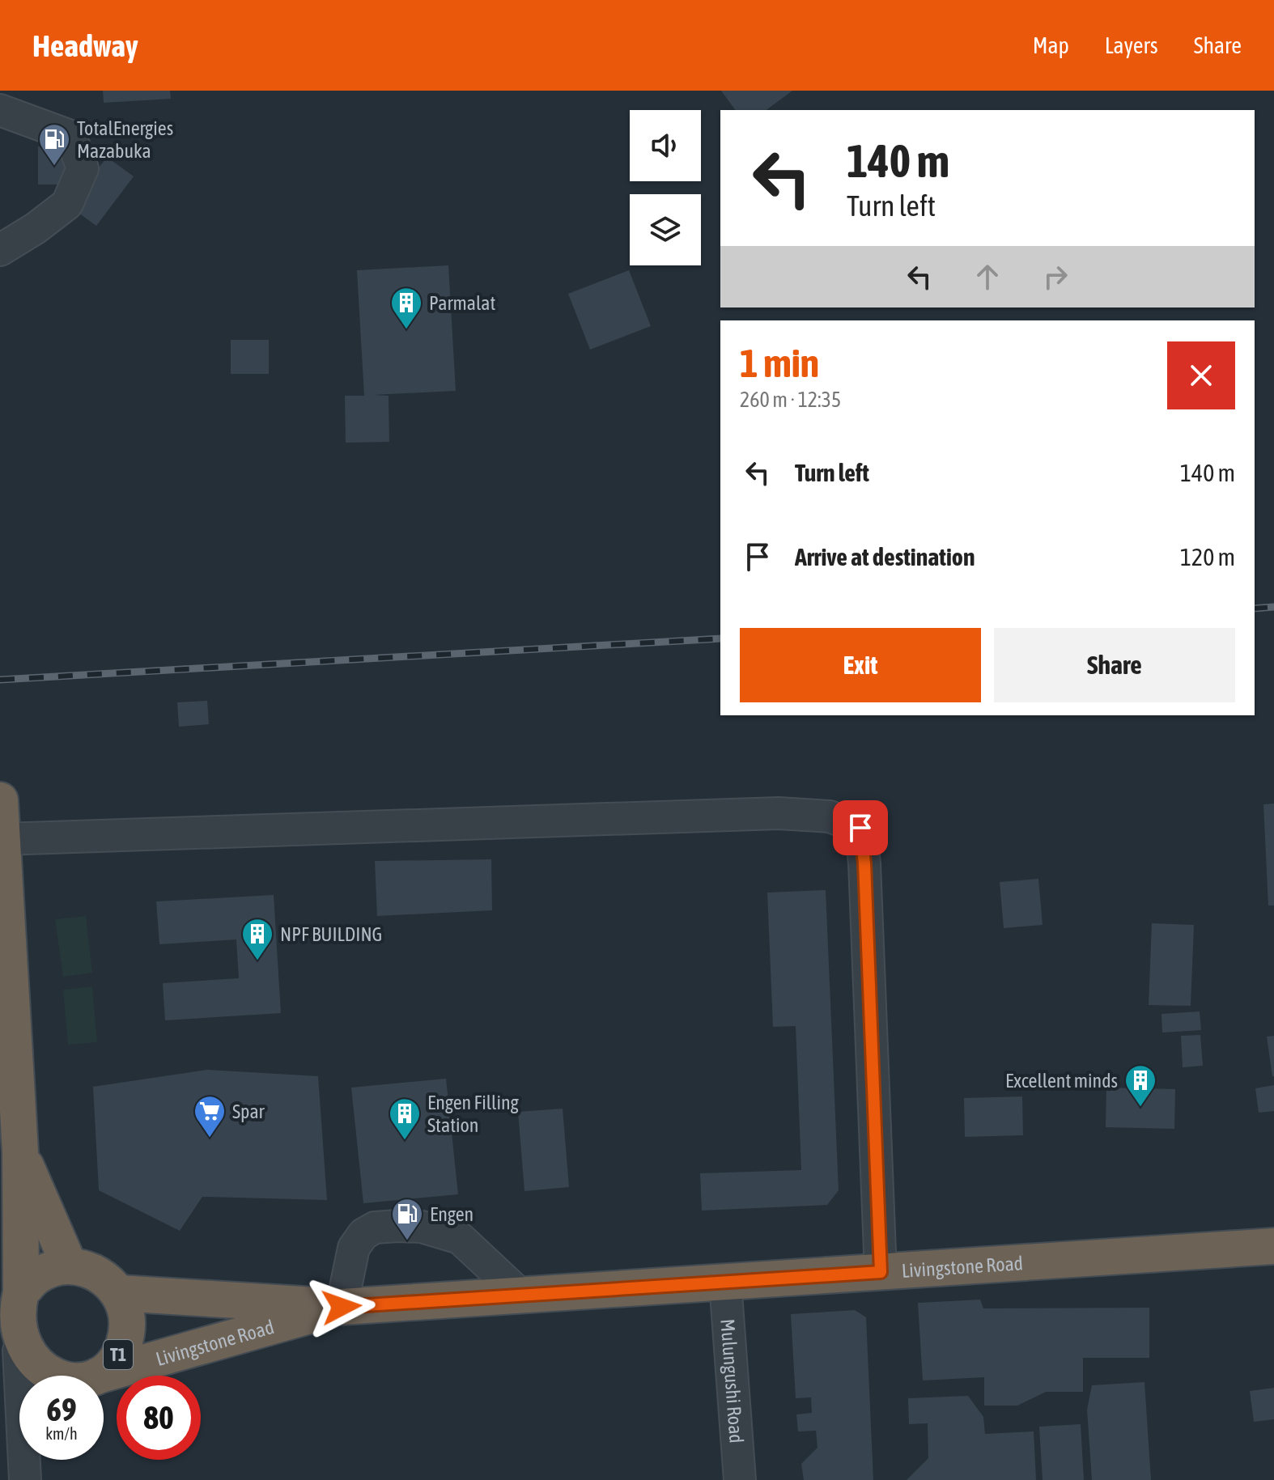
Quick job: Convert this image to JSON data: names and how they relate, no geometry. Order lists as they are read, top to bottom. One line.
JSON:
{"streets":{"highway":["Livingstone Road","T1"],"street":["Mulungushi Road"]},"crossings":[["Livingstone Road","T1"],["Livingstone Road","Mulungushi Road"]],"places":{"fuel station":["TotalEnergies Mazabuka","Engen"],"building":["Parmalat","NPF BUILDING","Excellent minds","Engen Filling Station"],"supermarket":["Spar"]},"page":{"header":"Headway","nav":["Map","Layers","Share"],"turn":["140 m","Turn left"],"heading":["1 min","260 m · 12:35"],"list":[{"name":"Turn left","value":"140 m"},{"name":"Arrive at destination","value":"120 m"}],"buttons":["Exit","Share"],"speed":"69 km/h","limit":"80"}}
